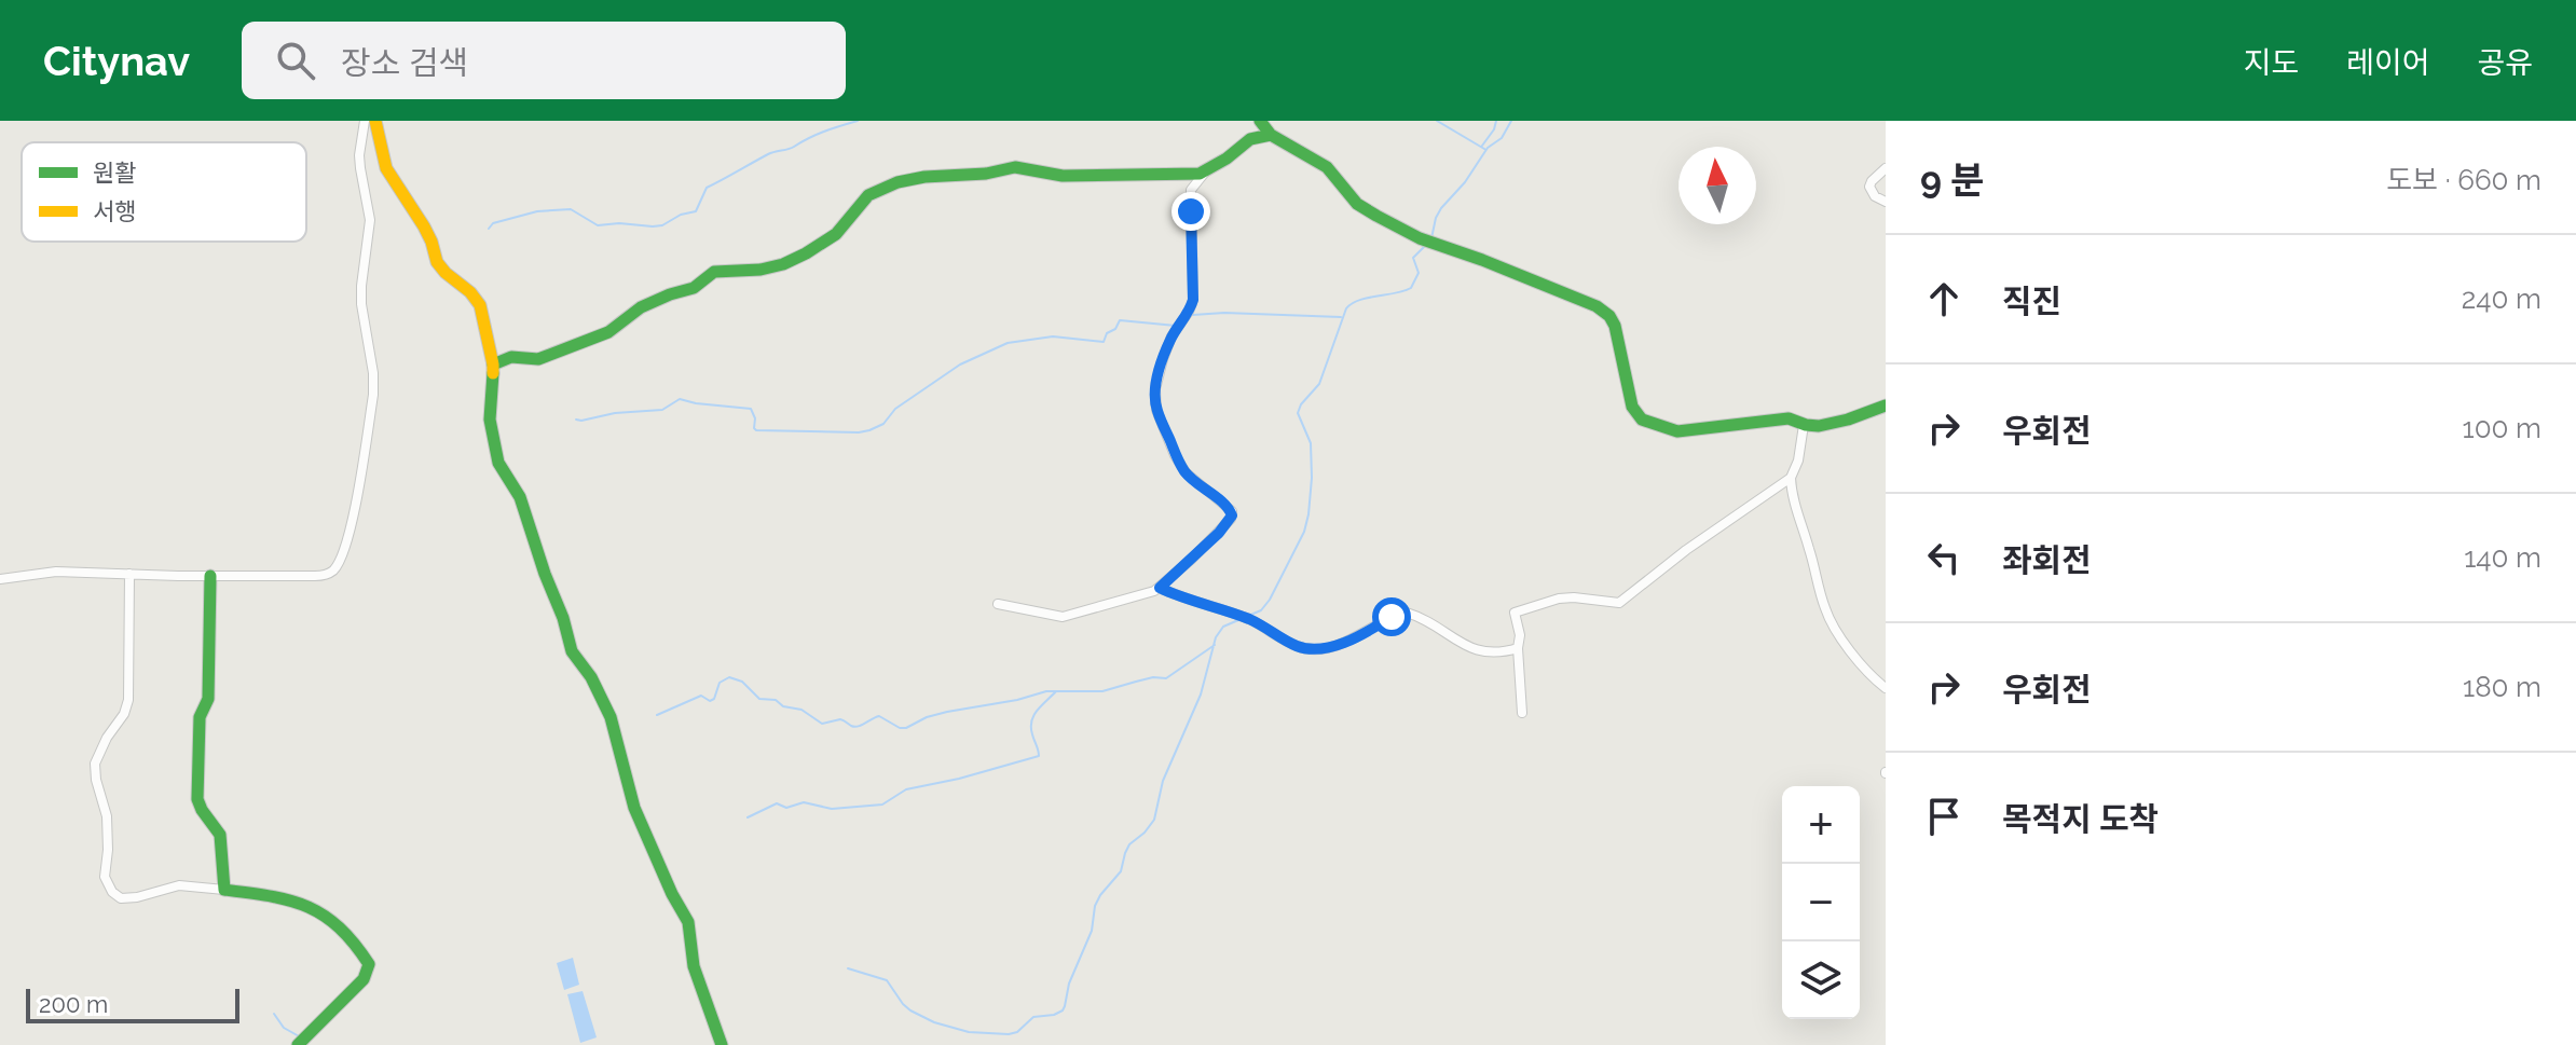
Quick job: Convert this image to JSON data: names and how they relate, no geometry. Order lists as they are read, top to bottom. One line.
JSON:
{"legend":["원활","서행"],"scale_bar":"200 m","north":"top","page":{"header":"Citynav","search":"장소 검색","nav":["지도","레이어","공유"],"heading":["9 분","도보 · 660 m"],"list":[["직진","240 m"],["우회전","100 m"],["좌회전","140 m"],["우회전","180 m"],"목적지 도착"],"map_buttons":["+","−"],"scale":"200 m"}}
